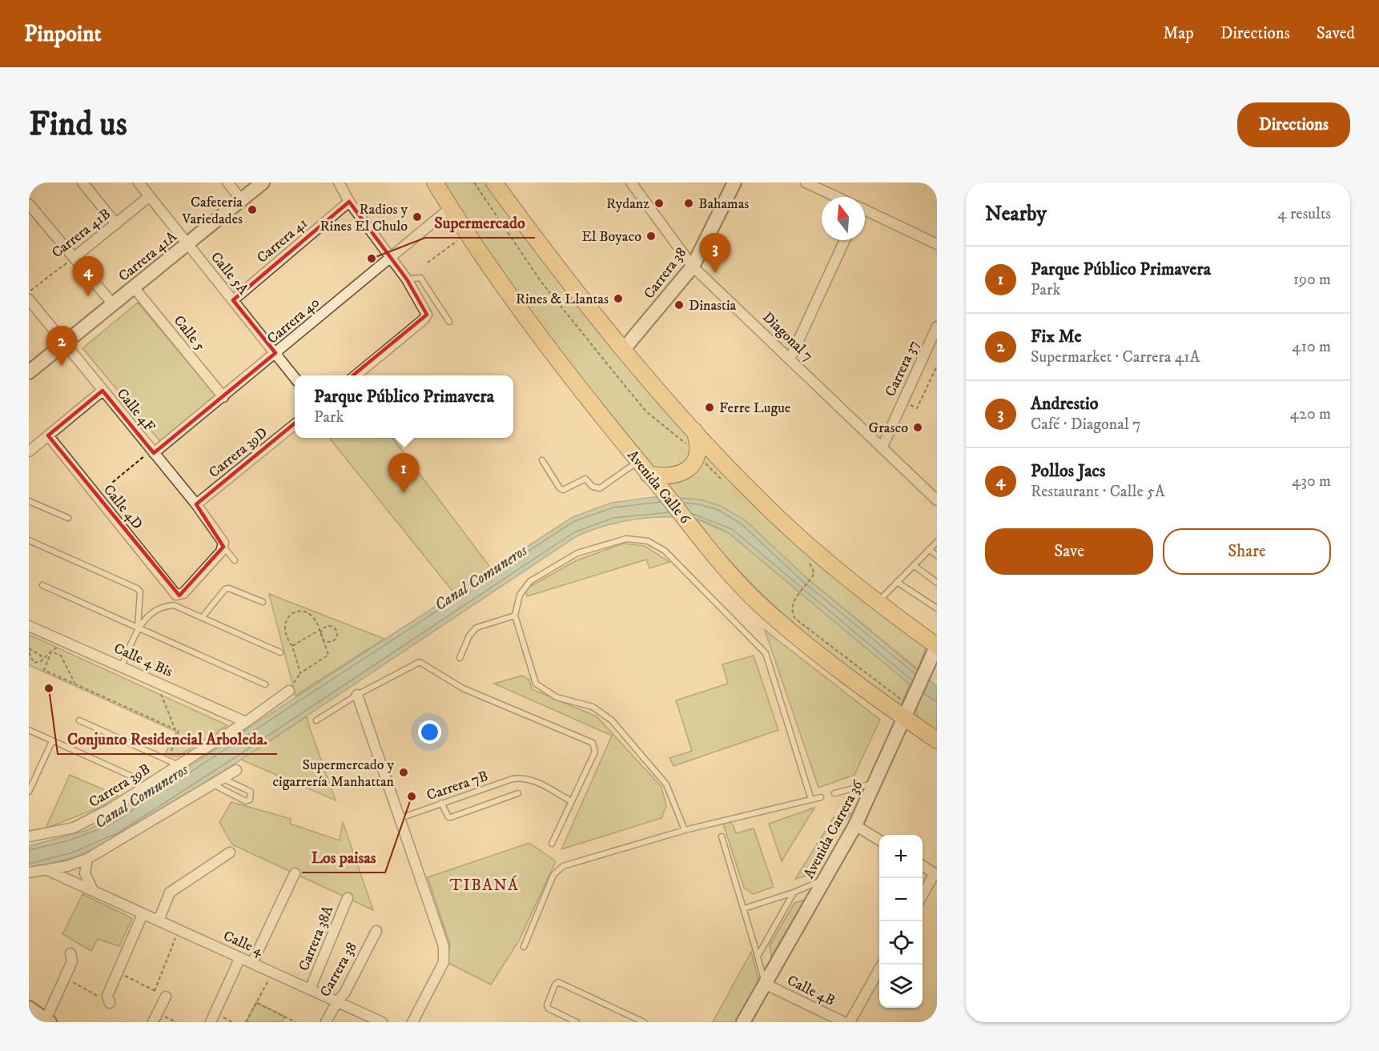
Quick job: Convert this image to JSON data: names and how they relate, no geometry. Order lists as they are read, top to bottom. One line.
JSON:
{"streets":{"main road":["Avenida Calle 6"],"street":["Carrera 41B","Carrera 41","Carrera 41A","Calle 5A","Carrera 38","Carrera 40","Calle 5","Diagonal 7","Carrera 37","Calle 4F","Carrera 39D","Calle 4D","Calle 4 Bis","Carrera 39B","Avenida Carrera 36","Carrera 38A","Calle 4","Calle 4B"],"lane":["Carrera 7B"]},"crossings":[["Carrera 41B","Calle 5A"],["Carrera 41","Calle 5A"],["Carrera 41A","Calle 5A"],["Carrera 41A","Calle 5"],["Carrera 41A","Calle 4F"],["Calle 5A","Carrera 40"],["Carrera 38","Diagonal 7"],["Carrera 38","Calle 4"],["Carrera 40","Calle 5"],["Carrera 40","Calle 4F"],["Carrera 40","Avenida Calle 6"],["Diagonal 7","Carrera 37"],["Calle 4F","Carrera 39D"],["Calle 4F","Calle 4D"],["Avenida Calle 6","Avenida Carrera 36"],["Calle 4 Bis","Carrera 39B"],["Avenida Carrera 36","Calle 4B"],["Carrera 38A","Calle 4"]],"districts":["TIBANÁ"],"water":["Canal Comuneros"],"places":["Rydanz","Bahamas","Cafeteria Variedades","Radios y Rines El Chulo","El Boyaco","Supermercado","Rines & Llantas","Dinastia","Ferre Lugue","Grasco","Conjunto Residencial Arboleda.","Supermercado y cigarrería Manhattan","Los paisas"],"north":"top","page":{"header":"Pinpoint","nav":["Map","Directions","Saved"],"buttons":["Directions",["Save","Share"]],"title":"Find us","heading":["Nearby","4 results"],"pins":["3","4","2","1"],"list":[{"mark":"1","name":"Parque Público Primavera","note":"Park","value":"190 m"},{"mark":"2","name":"Fix Me","note":"Supermarket · Carrera 41A","value":"410 m"},{"mark":"3","name":"Andrestio","note":"Café · Diagonal 7","value":"420 m"},{"mark":"4","name":"Pollos Jacs","note":"Restaurant · Calle 5A","value":"430 m"}],"popup":["Parque Público Primavera","Park"],"map_buttons":["+","−"]}}
